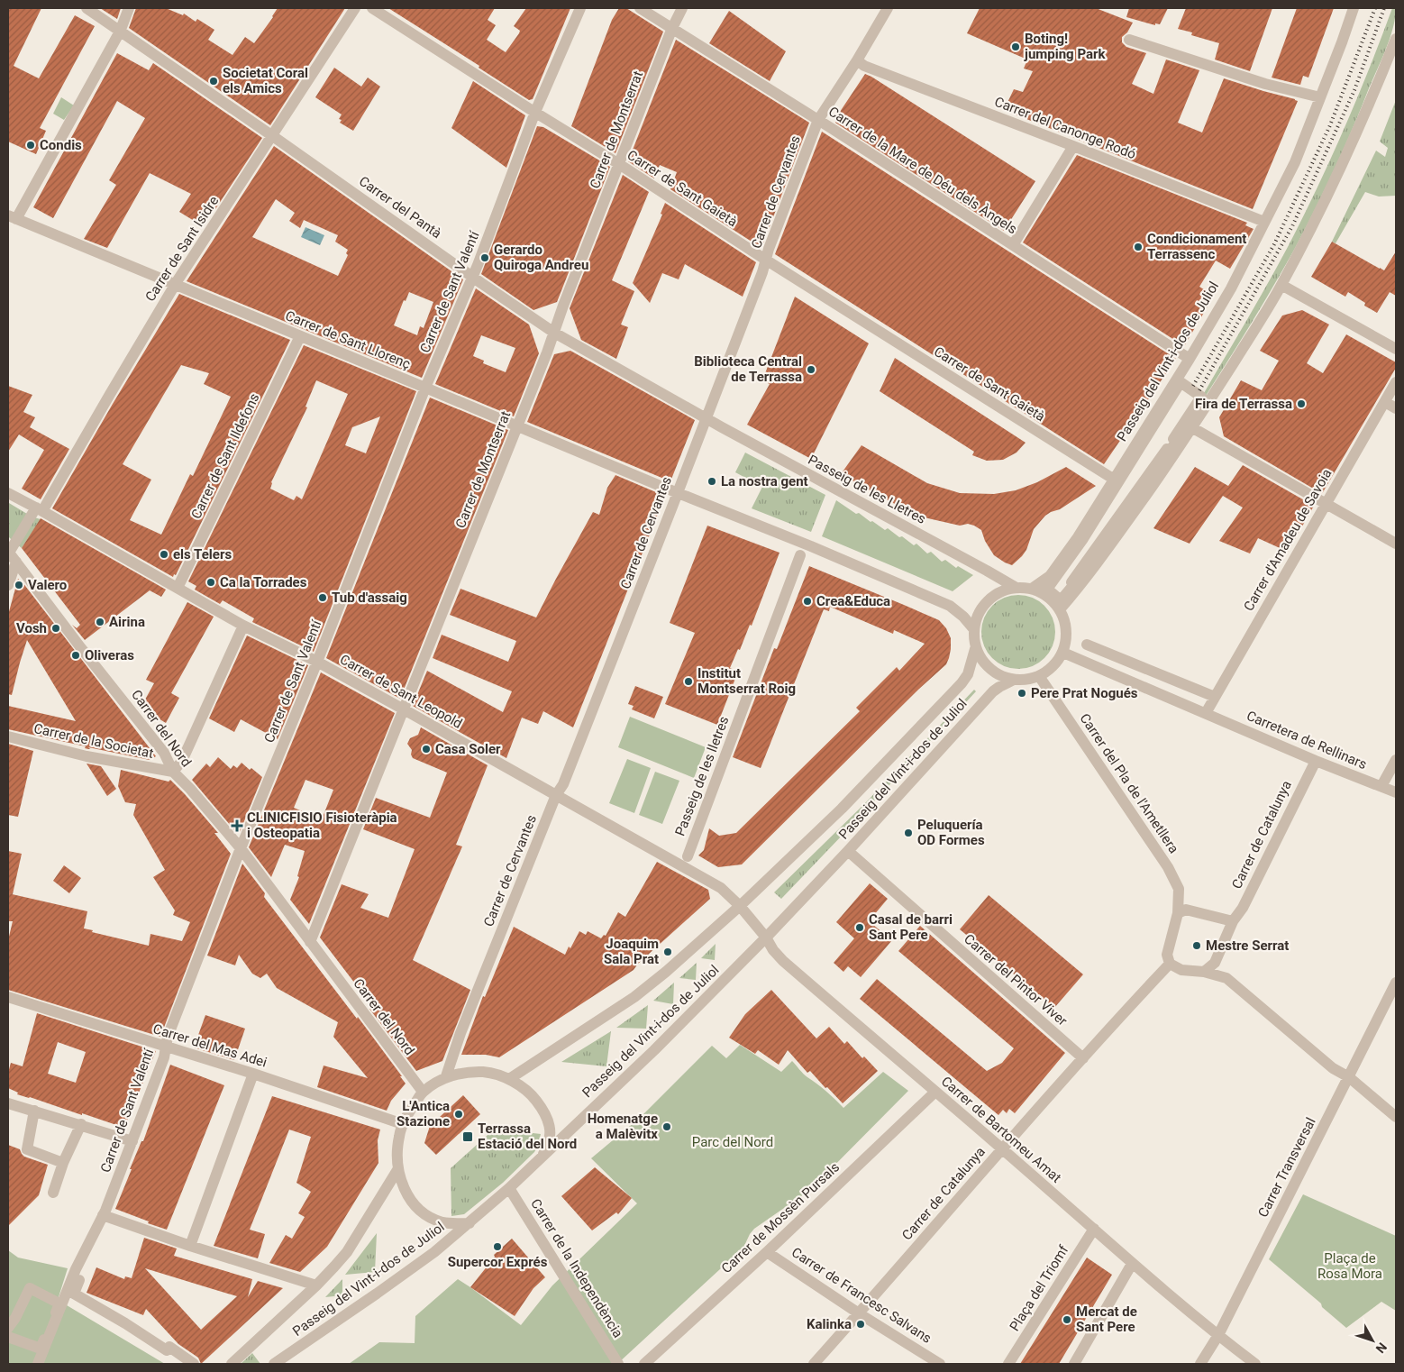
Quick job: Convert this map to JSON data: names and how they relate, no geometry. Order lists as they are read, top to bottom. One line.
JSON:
{"streets":{"street":["Carrer del Canonge Rodó","Carrer de Montserrat","Carrer de la Mare de Déu dels Àngels","Carrer de Sant Gaietà","Carrer de Cervantes","Carrer del Pantà","Carrer de Sant Isidre","Carrer de Sant Valentí","Carrer de Sant Llorenç","Passeig del Vint-i-dos de Juliol","Carrer de Sant Ildefons","Passeig de les Lletres","Carrer d'Amadeu de Savoia","Carrer de Sant Leopold","Carrer del Nord","Carretera de Rellinars","Carrer de la Societat","Passeig de les lletres","Carrer del Pla de l'Ametllera","Carrer de Catalunya","Carrer del Pintor Viver","Carrer del Mas Adei","Carrer de Bartomeu Amat","Carrer Transversal","Carrer de Mossèn Pursals","Carrer de la Independència","Plaça del Triomf","Carrer de Francesc Salvans"]},"crossings":[["Carrer del Canonge Rodó","Carrer de Cervantes"],["Carrer del Canonge Rodó","Passeig del Vint-i-dos de Juliol"],["Carrer de Montserrat","Carrer de la Mare de Déu dels Àngels"],["Carrer de Montserrat","Carrer de Sant Gaietà"],["Carrer de Montserrat","Carrer del Pantà"],["Carrer de Montserrat","Carrer de Sant Llorenç"],["Carrer de Montserrat","Carrer de Sant Leopold"],["Carrer de Montserrat","Carrer del Nord"],["Carrer de la Mare de Déu dels Àngels","Carrer de Cervantes"],["Carrer de la Mare de Déu dels Àngels","Passeig del Vint-i-dos de Juliol"],["Carrer de Sant Gaietà","Carrer de Cervantes"],["Carrer de Sant Gaietà","Carrer de Sant Valentí"],["Carrer de Sant Gaietà","Passeig del Vint-i-dos de Juliol"],["Carrer de Cervantes","Carrer del Pantà"],["Carrer de Cervantes","Carrer de Sant Llorenç"],["Carrer de Cervantes","Passeig del Vint-i-dos de Juliol"],["Carrer de Cervantes","Passeig de les Lletres"],["Carrer de Cervantes","Carrer de Sant Leopold"],["Carrer de Cervantes","Carrer del Nord"],["Carrer de Cervantes","Carrer del Mas Adei"],["Carrer de Cervantes","Carrer de la Independència"],["Carrer del Pantà","Carrer de Sant Isidre"],["Carrer del Pantà","Carrer de Sant Valentí"],["Carrer del Pantà","Passeig de les Lletres"],["Carrer de Sant Isidre","Carrer de Sant Llorenç"],["Carrer de Sant Isidre","Carrer de Sant Leopold"],["Carrer de Sant Isidre","Carrer del Nord"],["Carrer de Sant Valentí","Carrer de Sant Llorenç"],["Carrer de Sant Valentí","Carrer de Sant Leopold"],["Carrer de Sant Valentí","Carrer del Nord"],["Carrer de Sant Valentí","Carrer del Mas Adei"],["Carrer de Sant Llorenç","Carrer de Sant Ildefons"],["Passeig del Vint-i-dos de Juliol","Passeig de les Lletres"],["Passeig del Vint-i-dos de Juliol","Carrer de Sant Leopold"],["Passeig del Vint-i-dos de Juliol","Carrer del Nord"],["Passeig del Vint-i-dos de Juliol","Carretera de Rellinars"],["Passeig del Vint-i-dos de Juliol","Carrer del Pla de l'Ametllera"],["Passeig del Vint-i-dos de Juliol","Carrer del Pintor Viver"],["Passeig del Vint-i-dos de Juliol","Carrer del Mas Adei"],["Passeig del Vint-i-dos de Juliol","Carrer de Bartomeu Amat"],["Passeig del Vint-i-dos de Juliol","Carrer de la Independència"],["Carrer de Sant Ildefons","Carrer de Sant Leopold"],["Passeig de les Lletres","Carretera de Rellinars"],["Passeig de les Lletres","Carrer del Pla de l'Ametllera"],["Carrer d'Amadeu de Savoia","Carretera de Rellinars"],["Carrer de Sant Leopold","Carrer de Bartomeu Amat"],["Carrer del Nord","Carrer de la Societat"],["Carrer del Nord","Carrer del Mas Adei"],["Carrer del Nord","Carrer de la Independència"],["Carretera de Rellinars","Carrer del Pla de l'Ametllera"],["Carretera de Rellinars","Carrer de Catalunya"],["Carrer del Pla de l'Ametllera","Carrer de Catalunya"],["Carrer de Catalunya","Carrer del Pintor Viver"],["Carrer de Catalunya","Carrer de Bartomeu Amat"],["Carrer de Catalunya","Carrer de Francesc Salvans"],["Carrer del Mas Adei","Carrer de la Independència"],["Carrer de Bartomeu Amat","Carrer Transversal"],["Carrer de Bartomeu Amat","Carrer de Mossèn Pursals"],["Carrer de Bartomeu Amat","Plaça del Triomf"],["Carrer de Mossèn Pursals","Carrer de Francesc Salvans"]],"parks":["Parc del Nord","Plaça de Rosa Mora"],"places":{"other":["Boting! jumping Park","Societat Coral els Amics","Condis","Condicionament Terrassenc","Gerardo Quiroga Andreu","Biblioteca Central de Terrassa","Fira de Terrassa","La nostra gent","els Telers","Ca la Torrades","Valero","Tub d'assaig","Crea&Educa","Airina","Vosh","Oliveras","Institut Montserrat Roig","Pere Prat Nogués","Casa Soler","Peluquería OD Formes","Casal de barri Sant Pere","Mestre Serrat","Joaquim Sala Prat","L'Antica Stazione","Homenatge a Malèvitx","Supercor Exprés","Mercat de Sant Pere","Kalinka"],"health":["CLINICFISIO Fisioteràpia i Osteopatia"],"transit":["Terrassa Estació del Nord"]},"north":"bottom right"}
